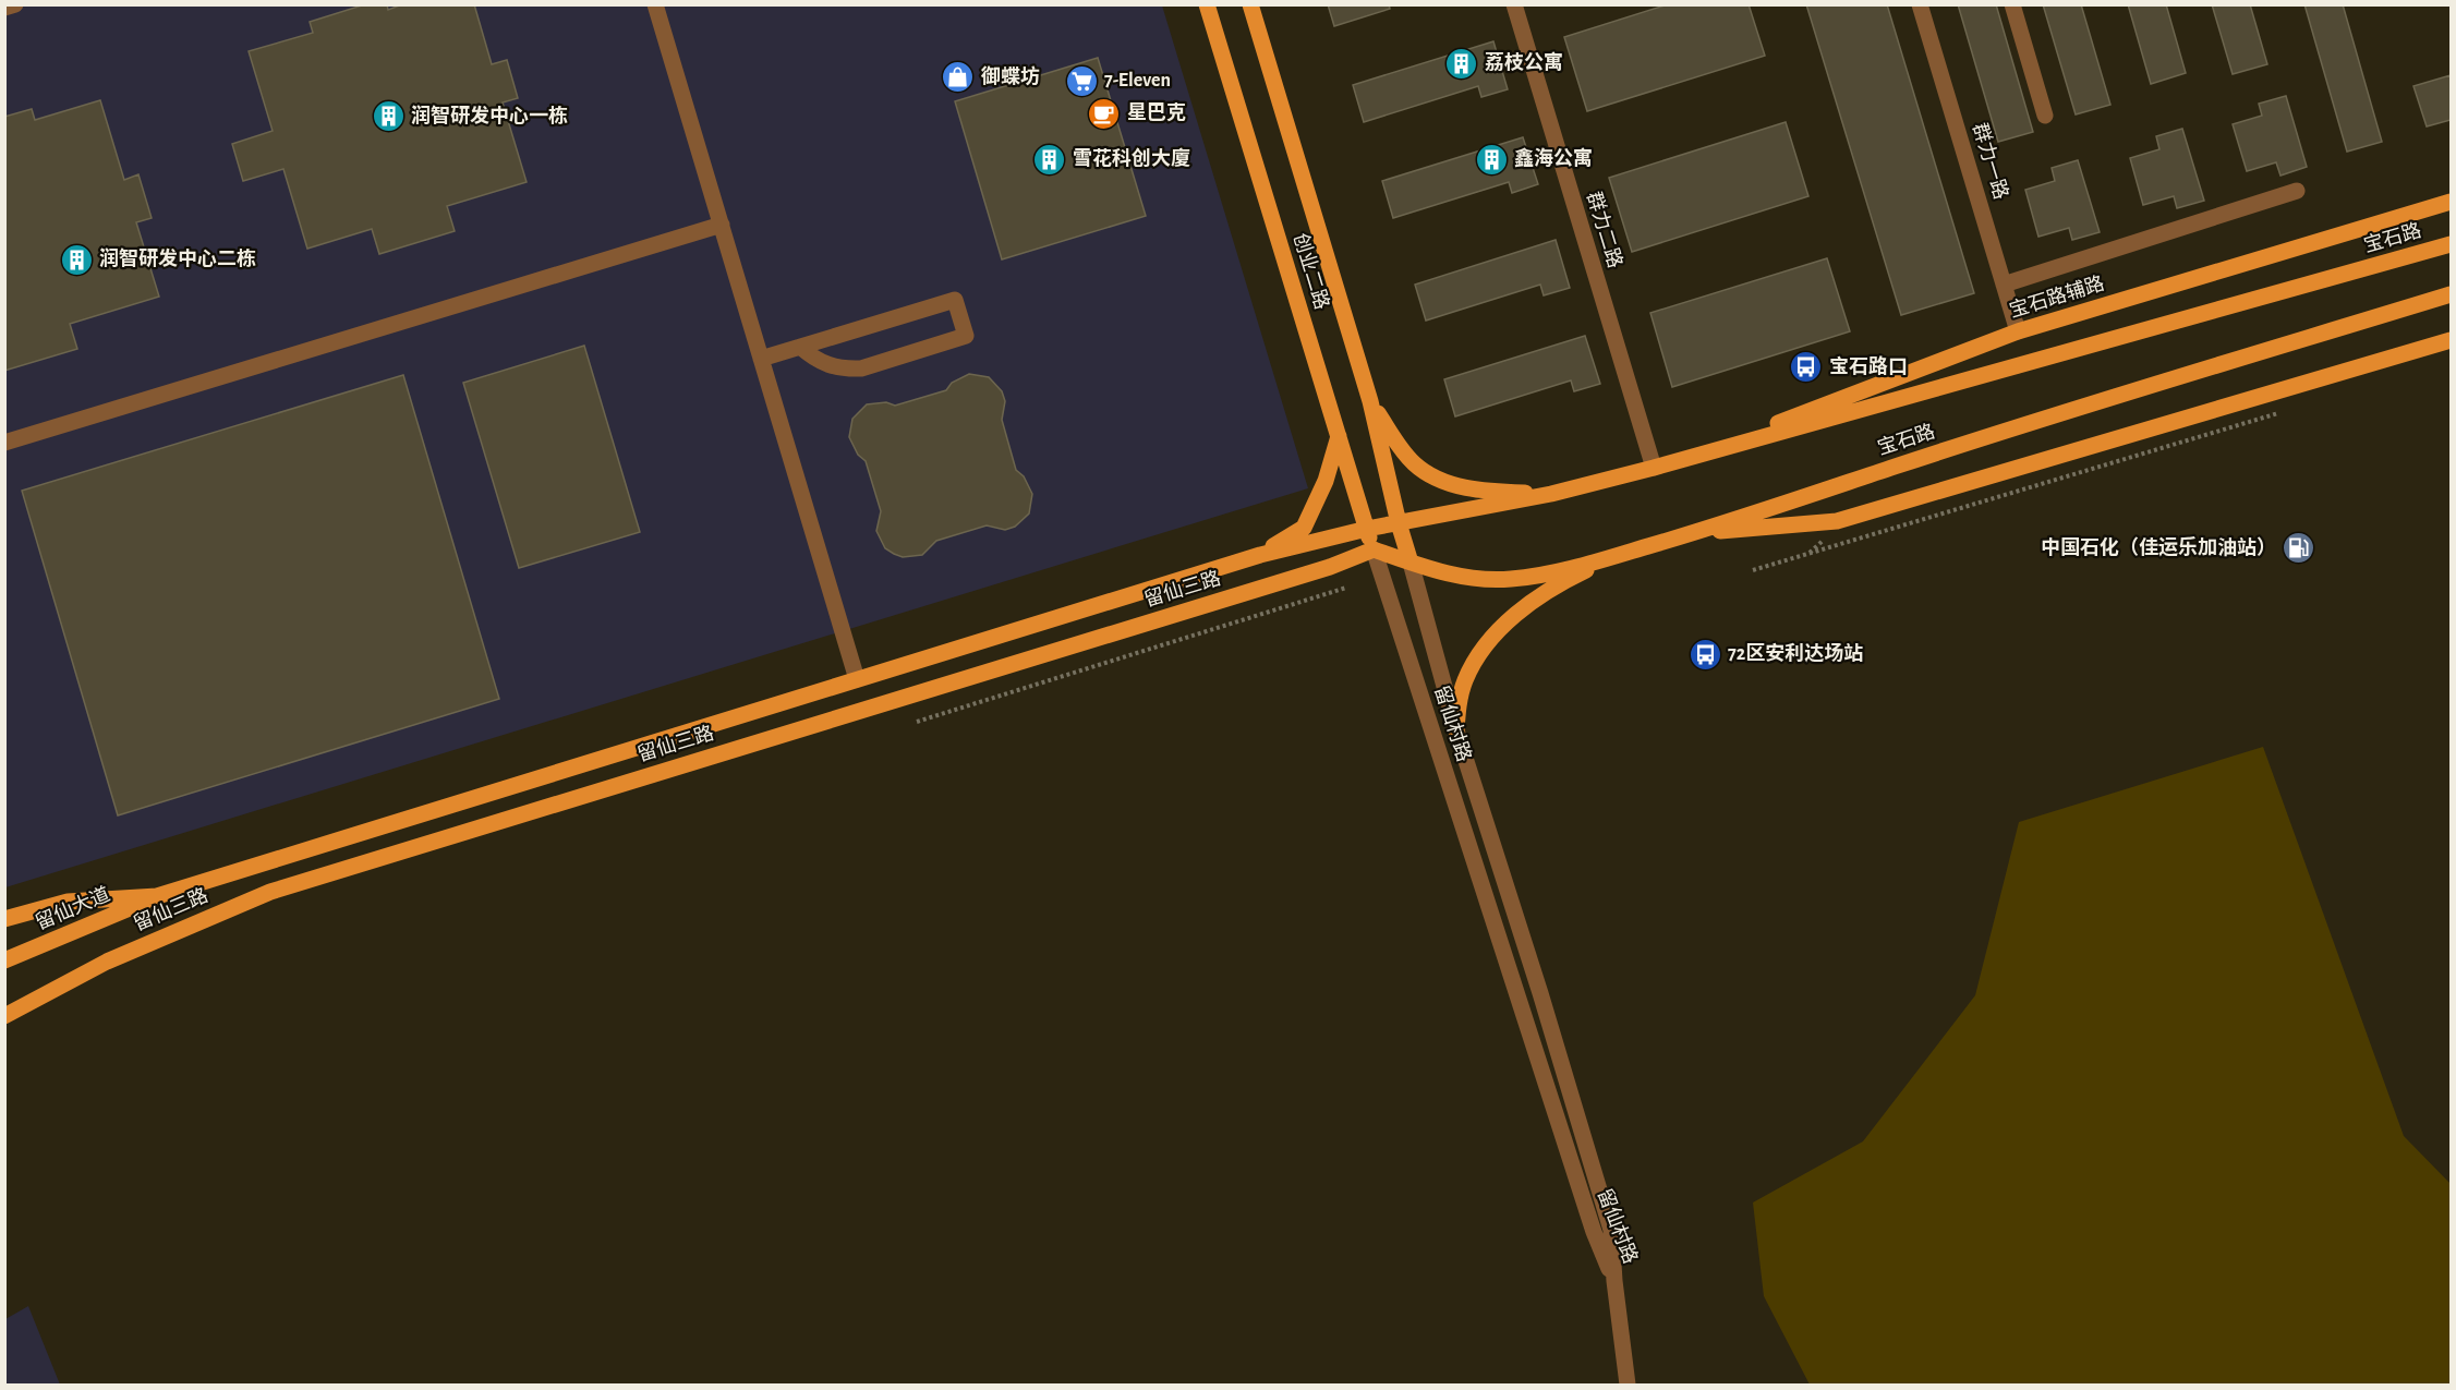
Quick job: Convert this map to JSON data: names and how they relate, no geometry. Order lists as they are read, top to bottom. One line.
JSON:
{"streets":{"main road":["宝石路","创业二路","宝石路辅路","留仙三路","留仙大道"],"street":["群力一路","群力二路","留仙村路"]},"crossings":[["群力一路","宝石路辅路"],["群力二路","宝石路"],["宝石路","创业二路"],["宝石路","宝石路辅路"],["宝石路","留仙三路"],["宝石路","留仙村路"],["创业二路","留仙三路"],["创业二路","留仙村路"],["留仙三路","留仙村路"],["留仙三路","留仙大道"]],"places":{"building":["荔枝公寓","润智研发中心一栋","雪花科创大廈","鑫海公寓","润智研发中心二栋"],"shop":["御蝶坊"],"supermarket":["7-Eleven"],"cafe":["星巴克"],"bus stop":["宝石路口","72区安利达场站"],"fuel station":["中国石化（佳运乐加油站）"]}}
